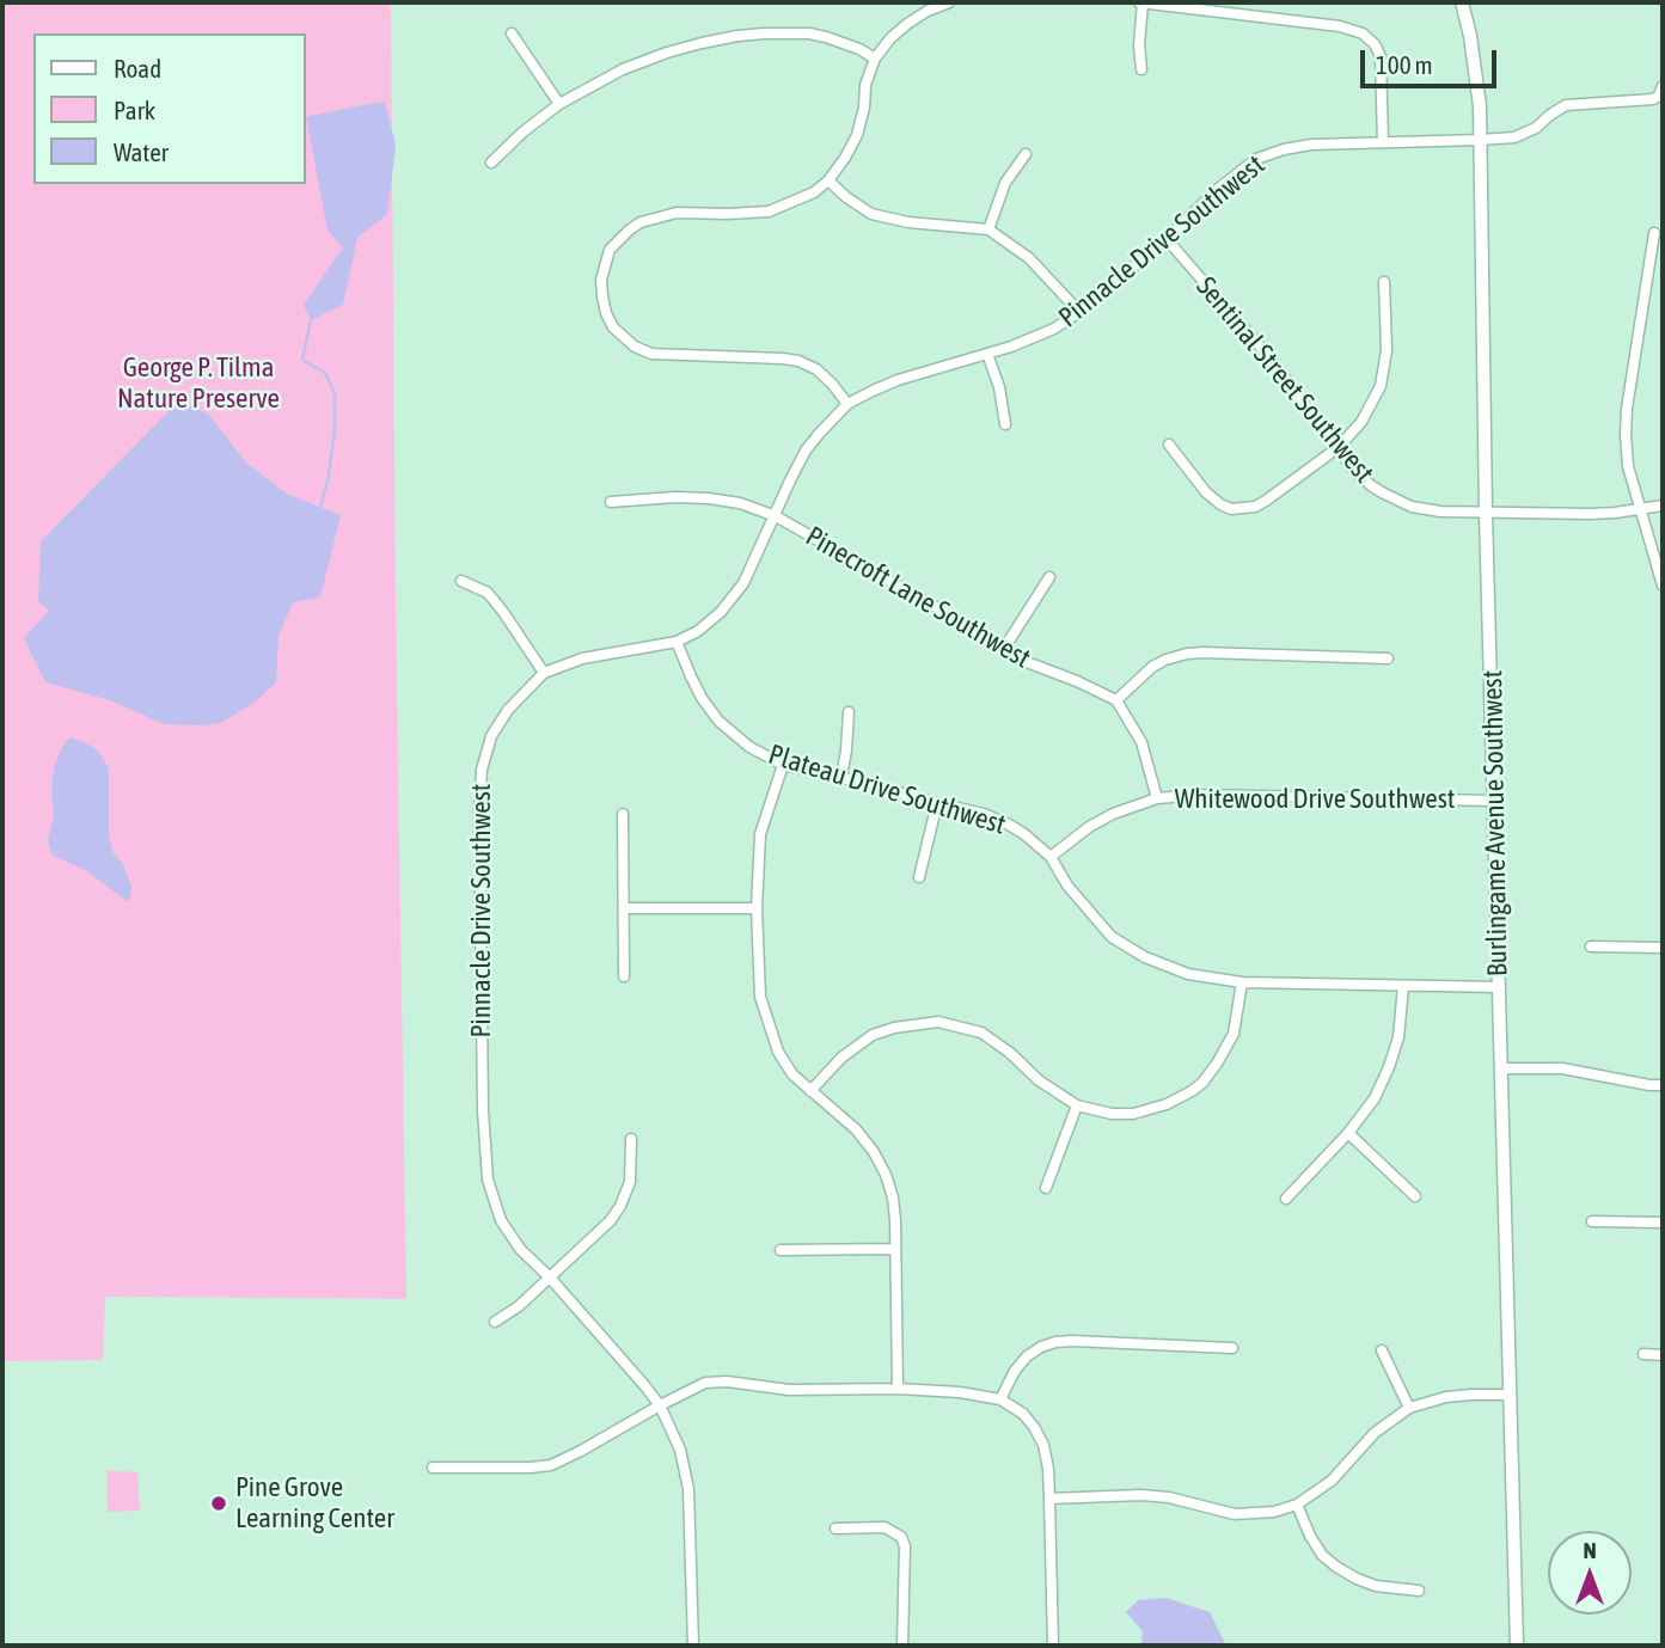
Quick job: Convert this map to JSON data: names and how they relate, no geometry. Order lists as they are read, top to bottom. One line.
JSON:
{"streets":{"street":["Pinnacle Drive Southwest","Sentinal Street Southwest","Pinecroft Lane Southwest","Plateau Drive Southwest","Whitewood Drive Southwest","Burlingame Avenue Southwest"]},"crossings":[["Pinnacle Drive Southwest","Sentinal Street Southwest"],["Pinnacle Drive Southwest","Pinecroft Lane Southwest"],["Pinnacle Drive Southwest","Plateau Drive Southwest"],["Pinnacle Drive Southwest","Burlingame Avenue Southwest"],["Sentinal Street Southwest","Burlingame Avenue Southwest"],["Plateau Drive Southwest","Whitewood Drive Southwest"],["Plateau Drive Southwest","Burlingame Avenue Southwest"],["Whitewood Drive Southwest","Burlingame Avenue Southwest"]],"parks":["George P. Tilma Nature Preserve"],"places":["Pine Grove Learning Center"],"legend":["Road","Park","Water"],"scale_bar":"100 m","north":"top"}
